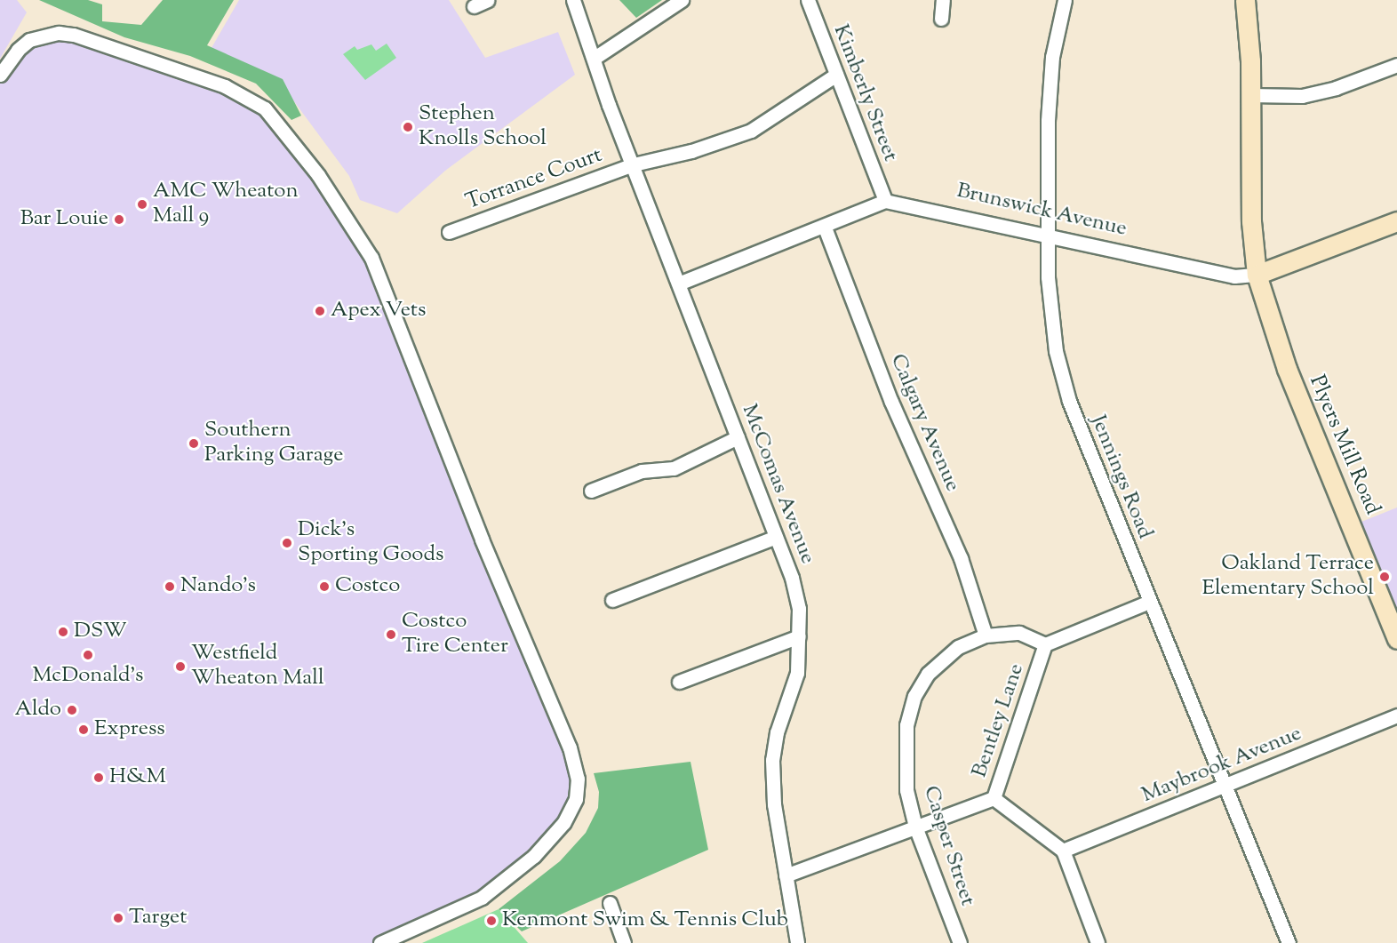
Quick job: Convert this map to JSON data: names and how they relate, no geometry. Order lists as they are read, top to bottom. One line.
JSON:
{"streets":{"street":["Kimberly Street","Torrance Court","Brunswick Avenue","Calgary Avenue","Plyers Mill Road","Jennings Road","McComas Avenue","Bentley Lane","Maybrook Avenue","Casper Street"]},"crossings":[["Kimberly Street","Torrance Court"],["Kimberly Street","Brunswick Avenue"],["Torrance Court","McComas Avenue"],["Brunswick Avenue","Plyers Mill Road"],["Brunswick Avenue","Jennings Road"],["Calgary Avenue","Casper Street"],["Jennings Road","Bentley Lane"],["Jennings Road","Maybrook Avenue"],["McComas Avenue","Bentley Lane"],["Bentley Lane","Casper Street"]],"places":["Stephen Knolls School","AMC Wheaton Mall 9","Bar Louie","Apex Vets","Southern Parking Garage","Dick's Sporting Goods","Oakland Terrace Elementary School","Nando's","Costco","DSW","Costco Tire Center","McDonald's","Westfield Wheaton Mall","Aldo","Express","H&M","Target","Kenmont Swim & Tennis Club"]}
